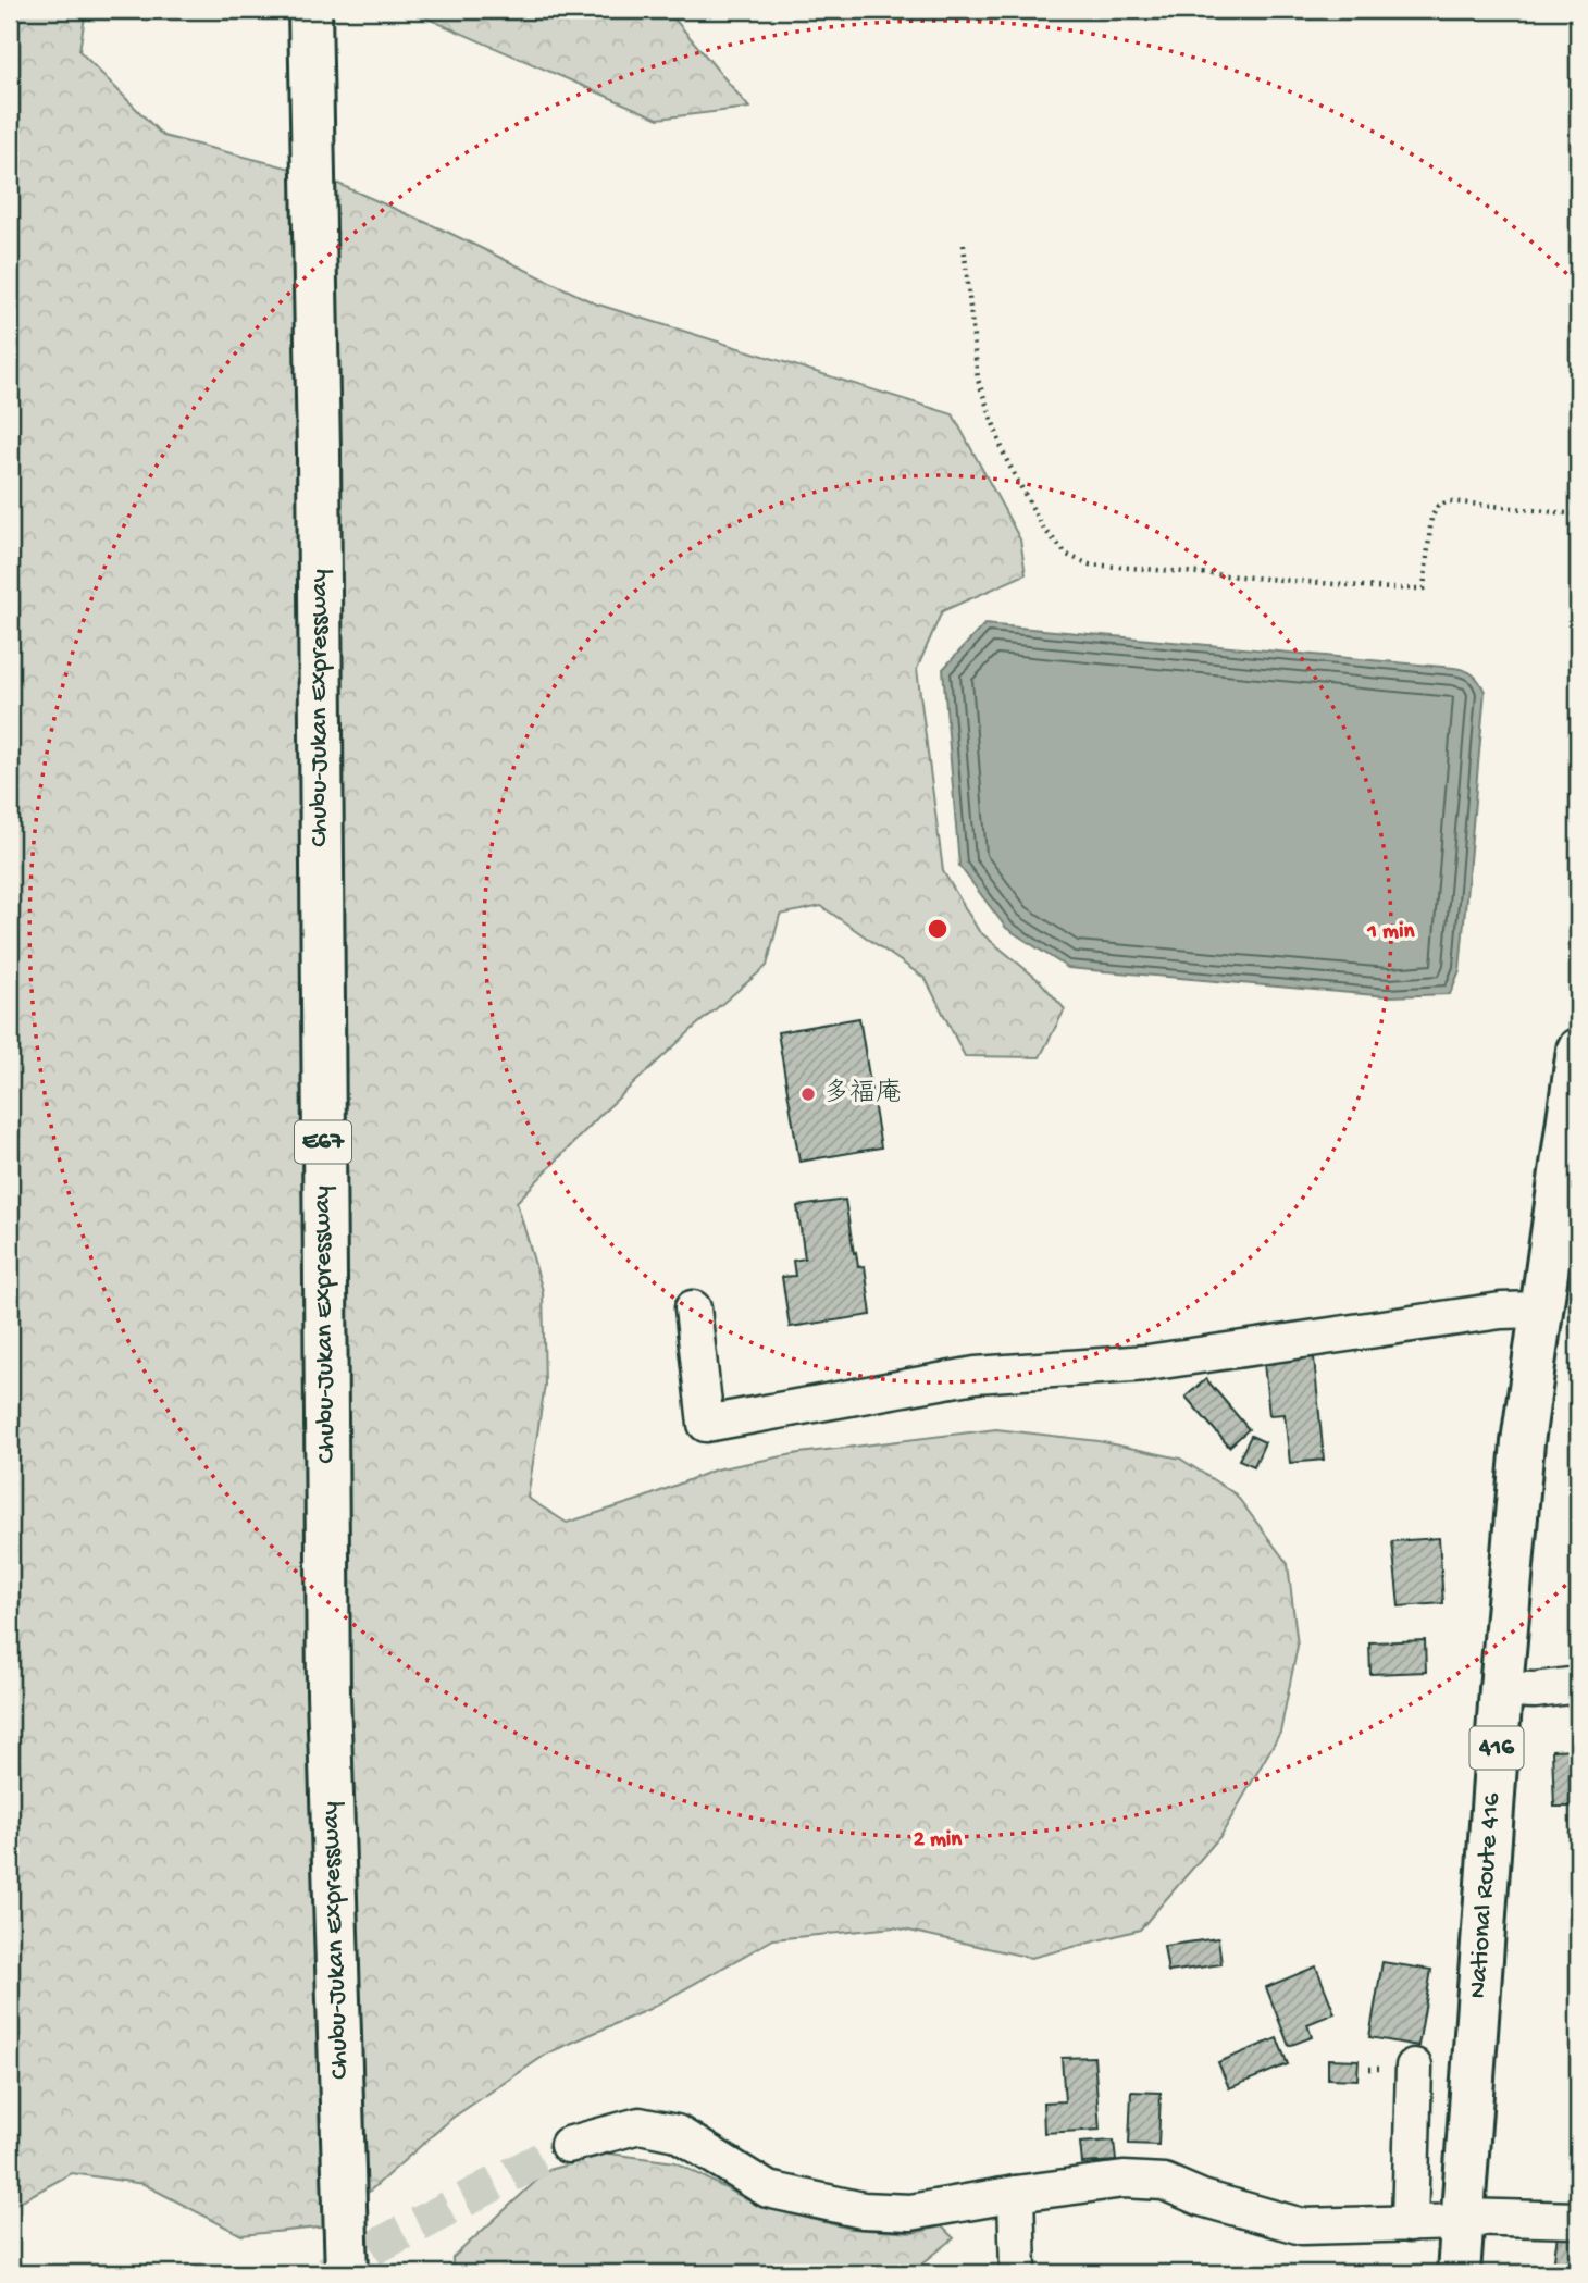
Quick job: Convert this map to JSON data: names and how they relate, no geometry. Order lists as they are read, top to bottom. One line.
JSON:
{"streets":{"highway":["Chubu-Jukan Expressway","E67","416","National Route 416"]},"places":["多福庵"],"rings":["1 min","2 min"]}
